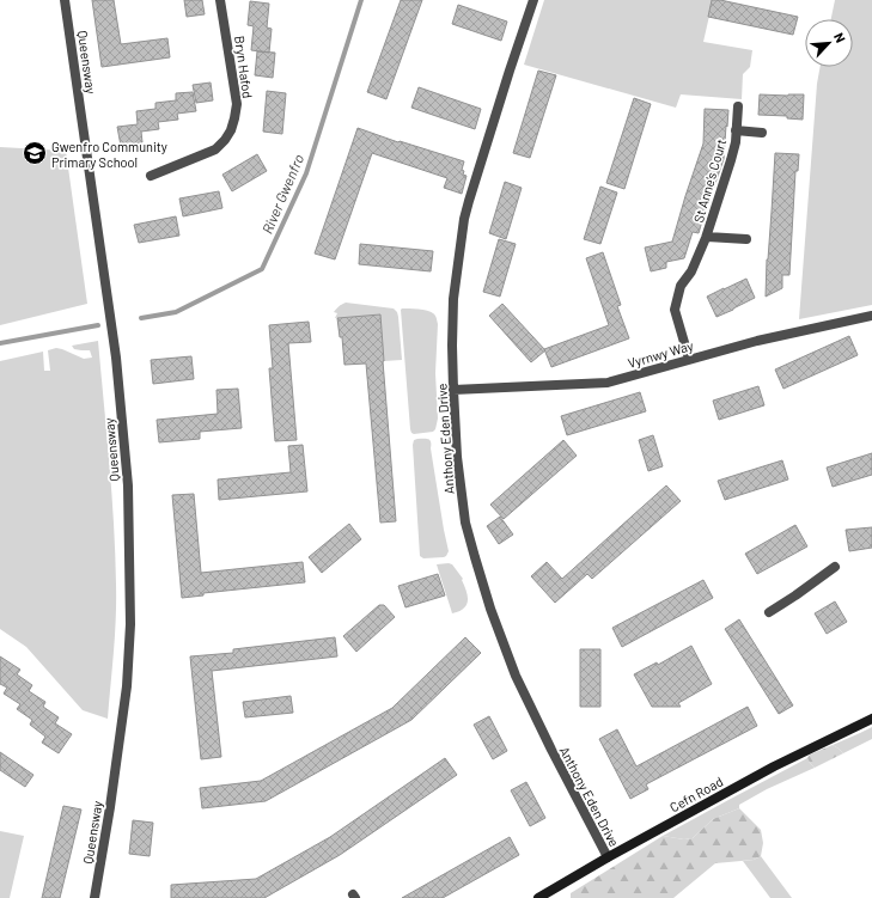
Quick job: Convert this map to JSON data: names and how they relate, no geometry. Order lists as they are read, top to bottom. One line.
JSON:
{"streets":{"street":["Queensway","Bryn Hafod","St Anne's Court","Vyrnwy Way","Anthony Eden Drive","Cefn Road"]},"crossings":[["St Anne's Court","Vyrnwy Way"],["Vyrnwy Way","Anthony Eden Drive"],["Anthony Eden Drive","Cefn Road"]],"water":["River Gwenfro"],"places":{"school or university":["Gwenfro Community Primary School"]},"north":"top right"}
